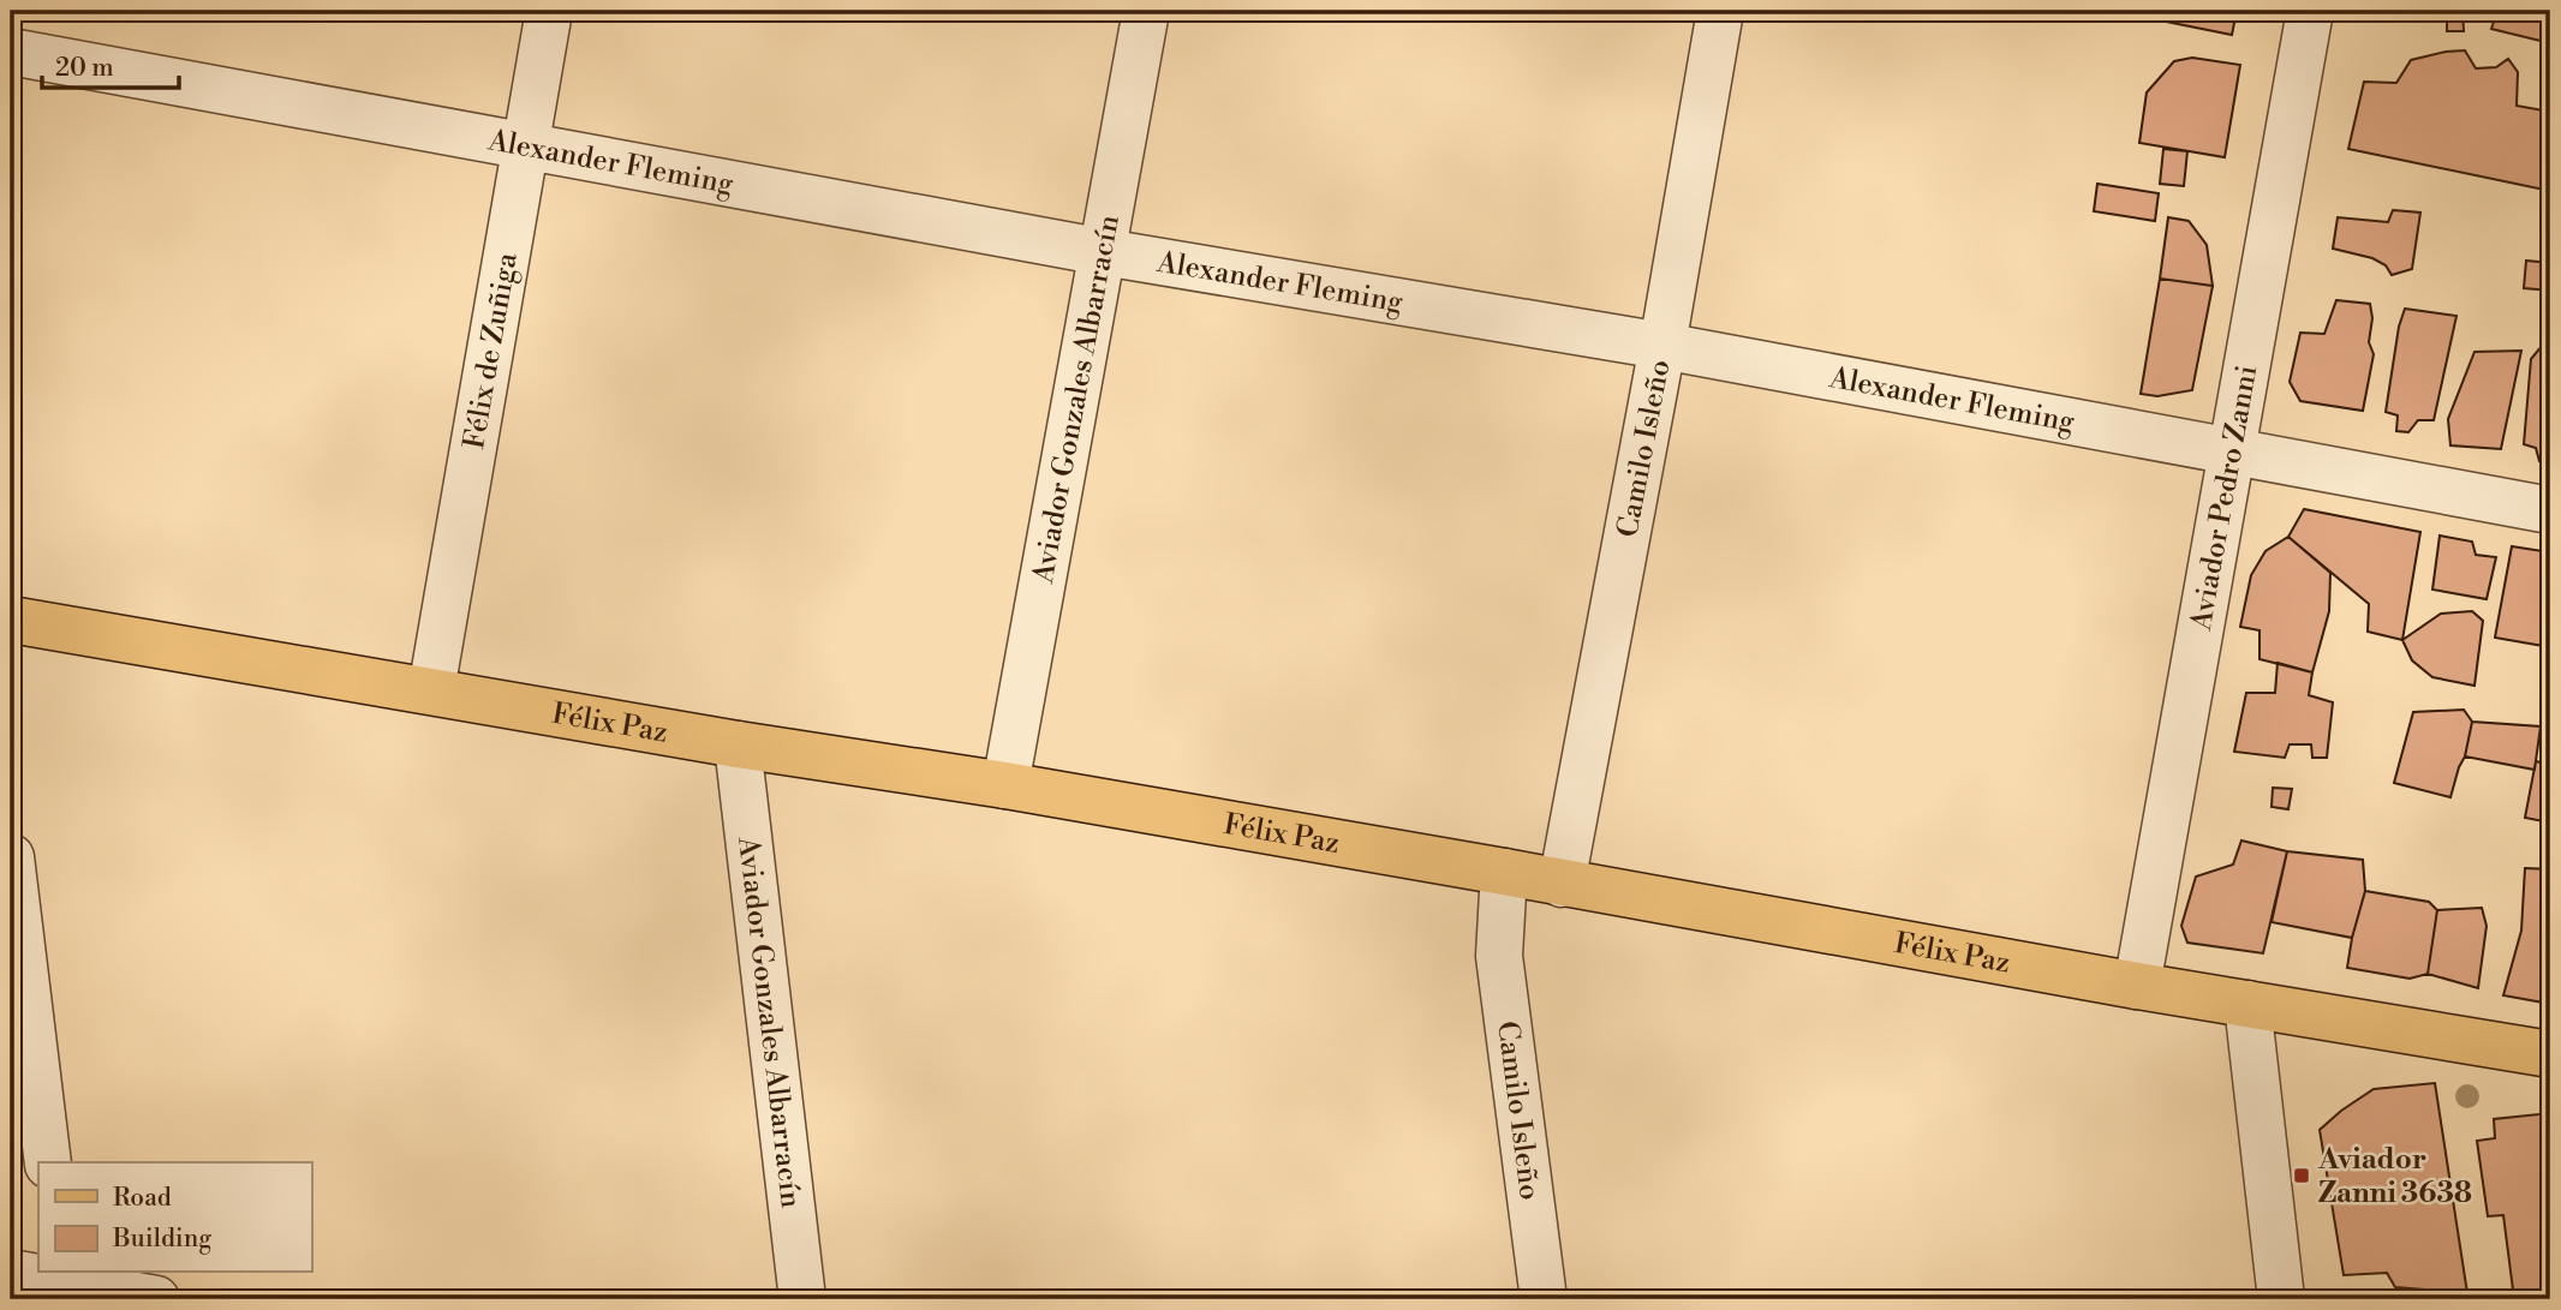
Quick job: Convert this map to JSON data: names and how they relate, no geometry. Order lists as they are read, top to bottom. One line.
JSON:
{"streets":{"main road":["Félix Paz"],"street":["Alexander Fleming","Félix de Zuñiga","Aviador Gonzales Albarracín","Camilo Isleño","Aviador Pedro Zanni"]},"crossings":[["Alexander Fleming","Félix de Zuñiga"],["Alexander Fleming","Aviador Gonzales Albarracín"],["Alexander Fleming","Camilo Isleño"],["Alexander Fleming","Aviador Pedro Zanni"],["Félix de Zuñiga","Félix Paz"],["Aviador Gonzales Albarracín","Félix Paz"],["Camilo Isleño","Félix Paz"],["Aviador Pedro Zanni","Félix Paz"]],"places":{"transit":["Aviador Zanni 3638"]},"legend":["Road","Building"],"scale_bar":"20 m"}
